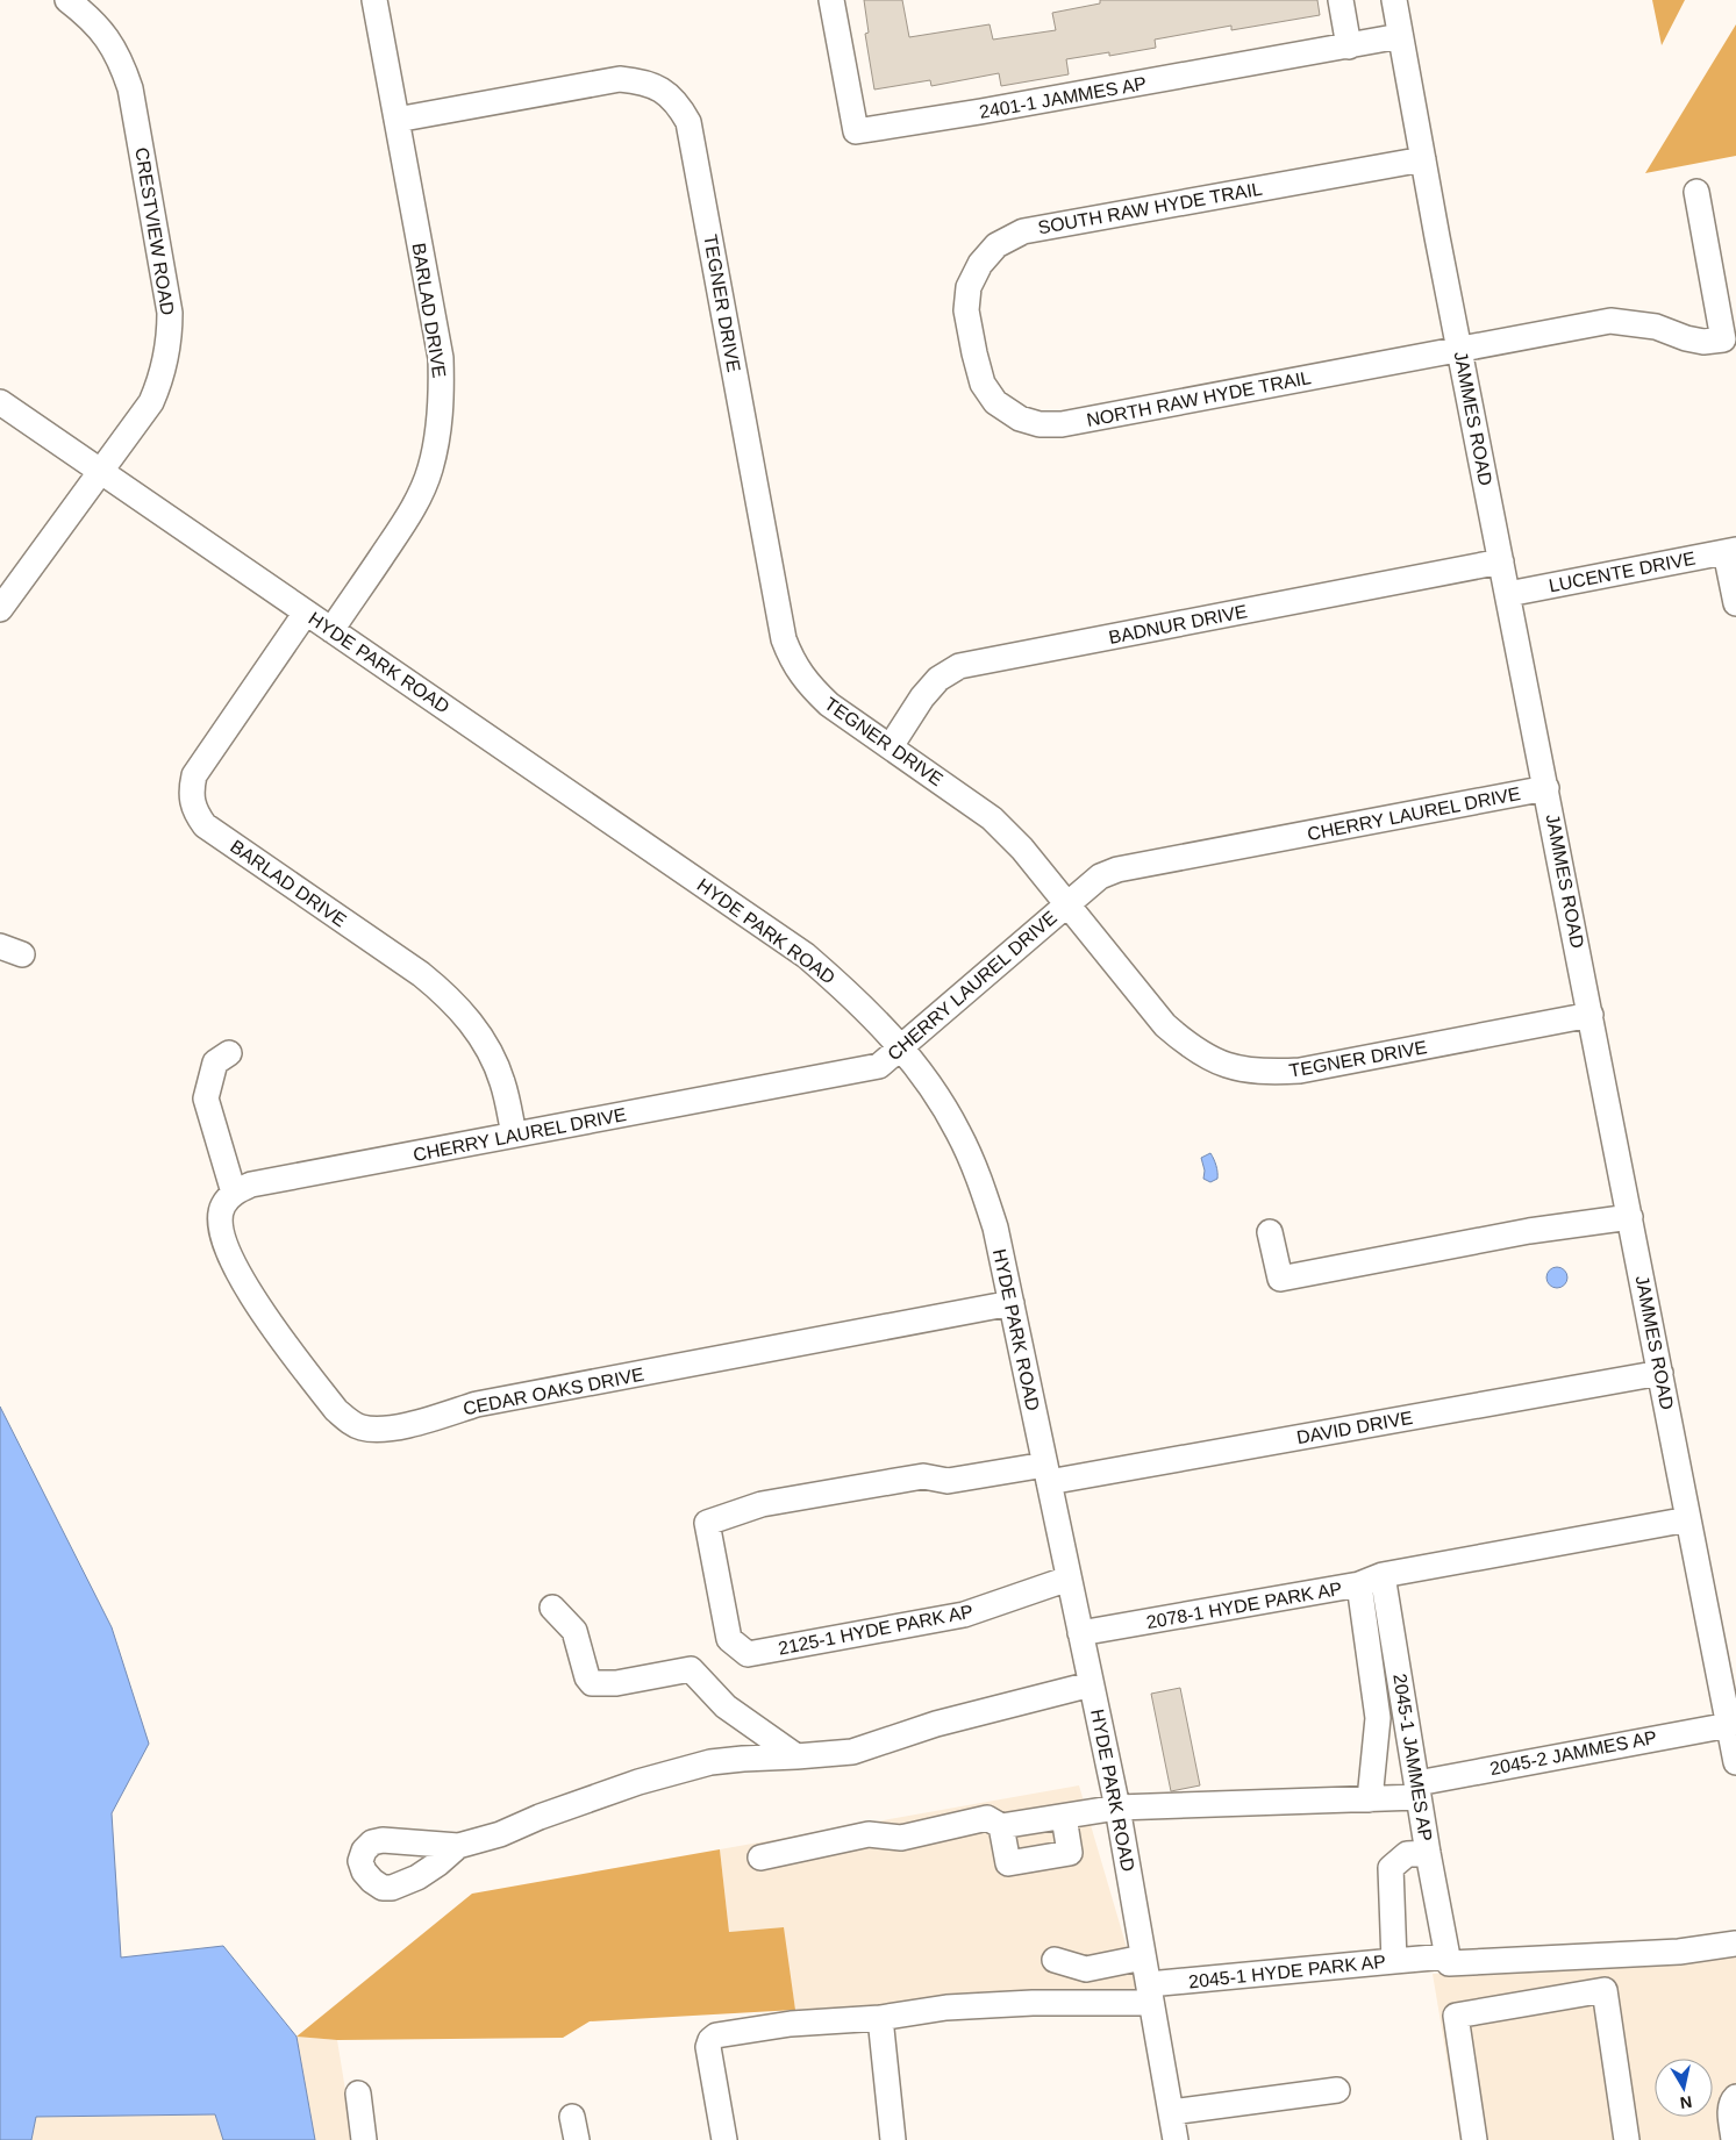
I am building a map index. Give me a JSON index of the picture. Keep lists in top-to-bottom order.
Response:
{
  "streets": {
    "street": [
      "2401-1 JAMMES AP",
      "SOUTH RAW HYDE TRAIL",
      "CRESTVIEW ROAD",
      "TEGNER DRIVE",
      "BARLAD DRIVE",
      "NORTH RAW HYDE TRAIL",
      "JAMMES ROAD",
      "LUCENTE DRIVE",
      "BADNUR DRIVE",
      "HYDE PARK ROAD",
      "CHERRY LAUREL DRIVE",
      "CEDAR OAKS DRIVE",
      "DAVID DRIVE",
      "2078-1 HYDE PARK AP",
      "2125-1 HYDE PARK AP",
      "2045-2 JAMMES AP",
      "2045-1 JAMMES AP",
      "2045-1 HYDE PARK AP"
    ]
  },
  "crossings": [
    ["2401-1 JAMMES AP", "JAMMES ROAD"],
    ["SOUTH RAW HYDE TRAIL", "NORTH RAW HYDE TRAIL"],
    ["SOUTH RAW HYDE TRAIL", "JAMMES ROAD"],
    ["CRESTVIEW ROAD", "HYDE PARK ROAD"],
    ["TEGNER DRIVE", "BARLAD DRIVE"],
    ["TEGNER DRIVE", "JAMMES ROAD"],
    ["TEGNER DRIVE", "BADNUR DRIVE"],
    ["TEGNER DRIVE", "CHERRY LAUREL DRIVE"],
    ["BARLAD DRIVE", "HYDE PARK ROAD"],
    ["BARLAD DRIVE", "CHERRY LAUREL DRIVE"],
    ["NORTH RAW HYDE TRAIL", "JAMMES ROAD"],
    ["JAMMES ROAD", "LUCENTE DRIVE"],
    ["JAMMES ROAD", "BADNUR DRIVE"],
    ["JAMMES ROAD", "CHERRY LAUREL DRIVE"],
    ["JAMMES ROAD", "DAVID DRIVE"],
    ["JAMMES ROAD", "2045-2 JAMMES AP"],
    ["HYDE PARK ROAD", "CHERRY LAUREL DRIVE"],
    ["HYDE PARK ROAD", "CEDAR OAKS DRIVE"],
    ["HYDE PARK ROAD", "DAVID DRIVE"],
    ["HYDE PARK ROAD", "2078-1 HYDE PARK AP"],
    ["HYDE PARK ROAD", "2125-1 HYDE PARK AP"],
    ["HYDE PARK ROAD", "2045-1 HYDE PARK AP"],
    ["CHERRY LAUREL DRIVE", "CEDAR OAKS DRIVE"],
    ["DAVID DRIVE", "2125-1 HYDE PARK AP"],
    ["2078-1 HYDE PARK AP", "2045-2 JAMMES AP"],
    ["2045-2 JAMMES AP", "2045-1 JAMMES AP"],
    ["2045-1 JAMMES AP", "2045-1 HYDE PARK AP"]
  ],
  "north": "bottom"
}
